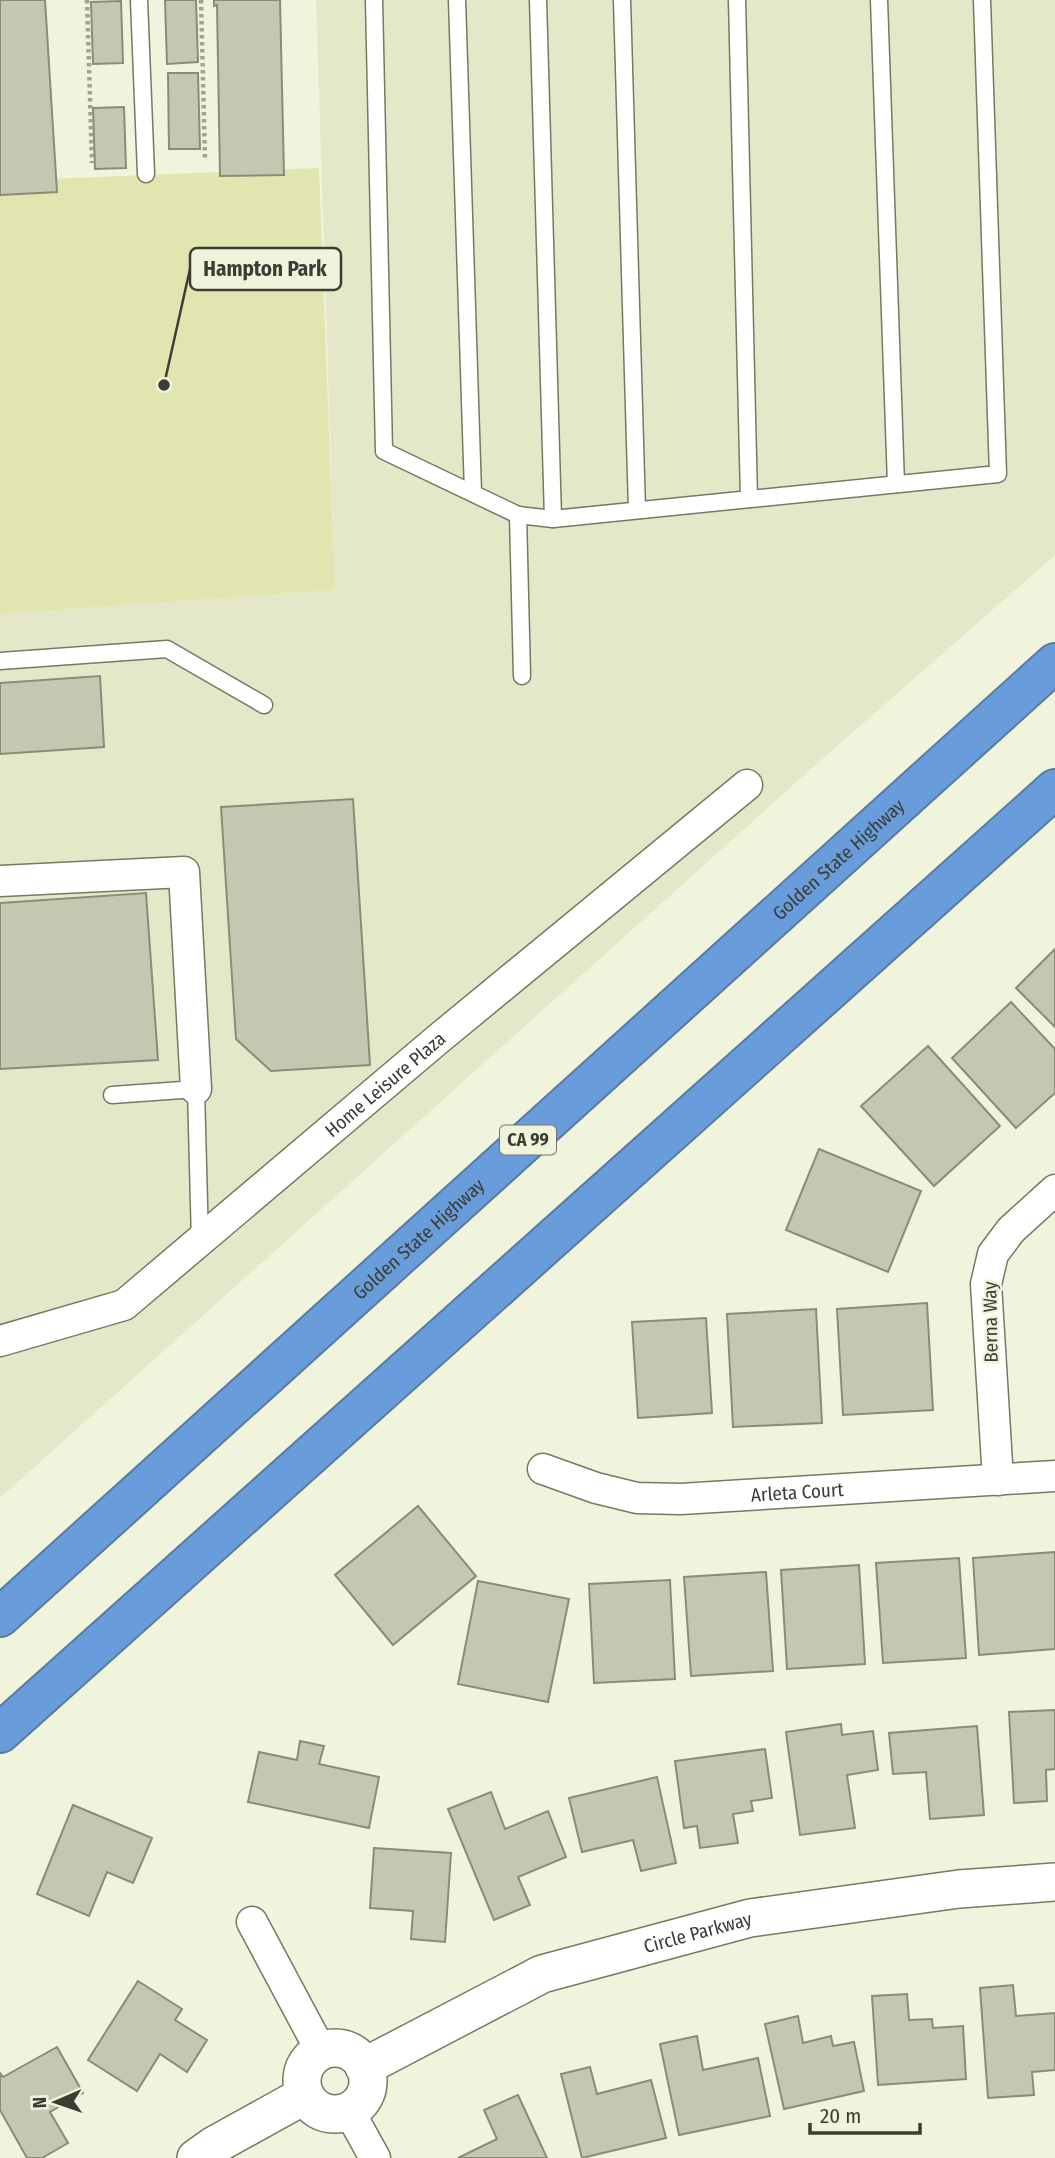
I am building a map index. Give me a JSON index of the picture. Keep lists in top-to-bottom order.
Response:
{
  "streets": {
    "highway": ["Golden State Highway", "CA 99"],
    "street": [
      "Home Leisure Plaza",
      "Berna Way",
      "Arleta Court",
      "Circle Parkway"
    ]
  },
  "crossings": [
    ["Berna Way", "Arleta Court"]
  ],
  "places": ["Hampton Park"],
  "scale_bar": "20 m",
  "north": "left"
}
